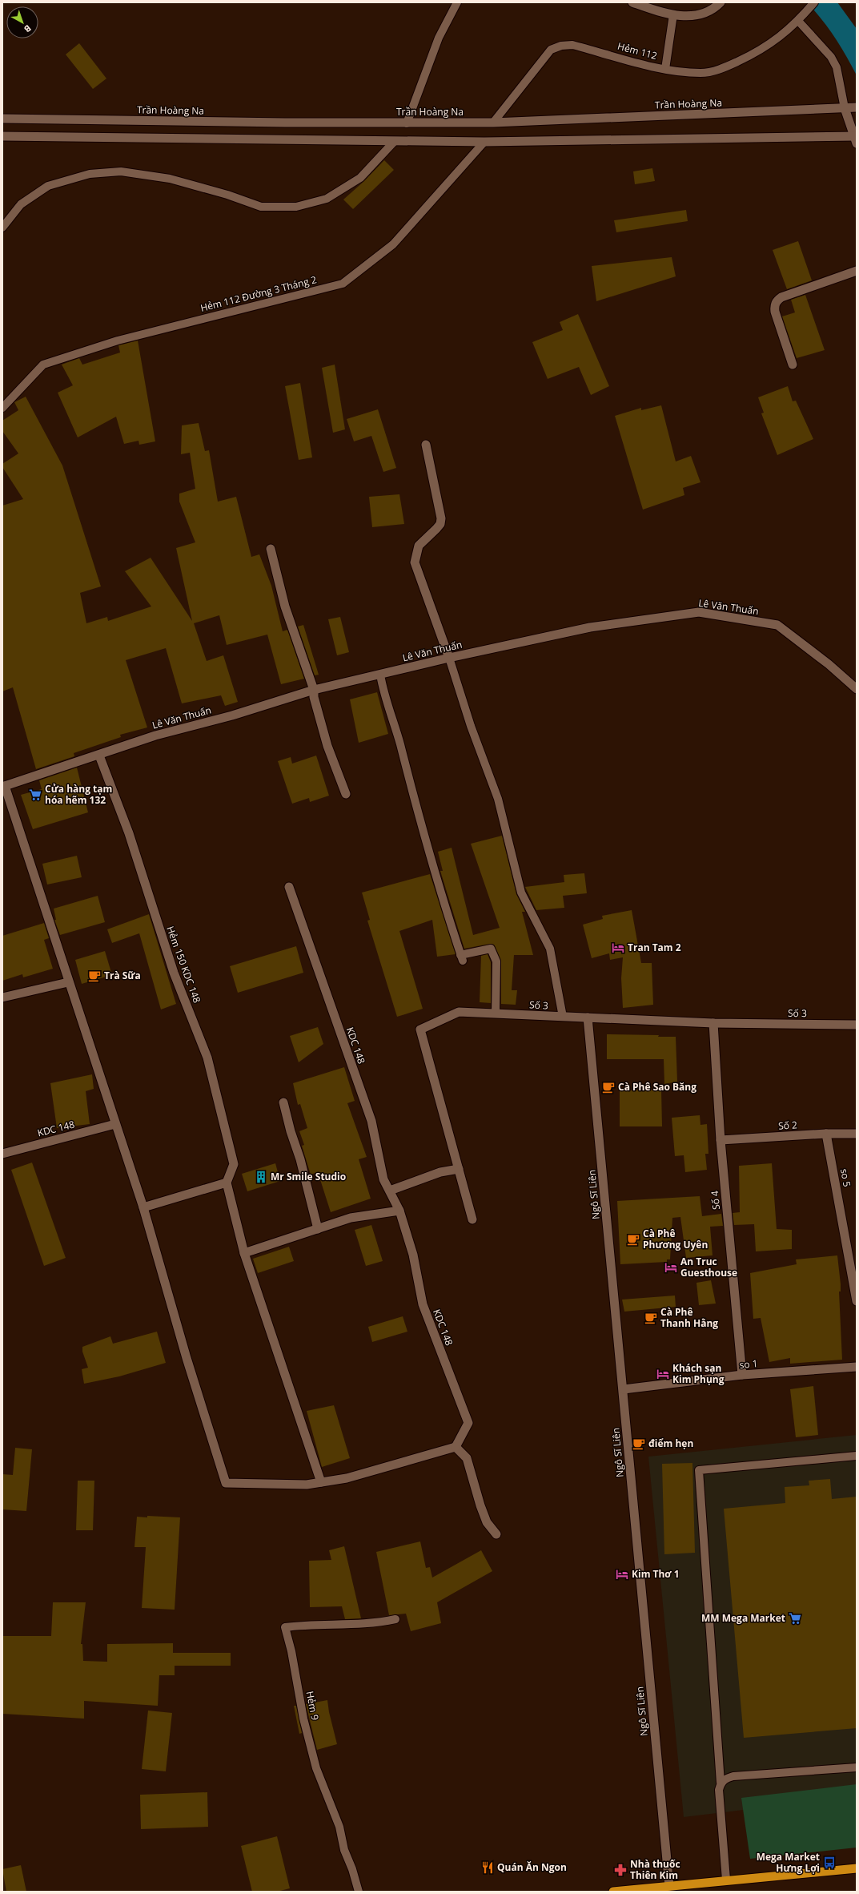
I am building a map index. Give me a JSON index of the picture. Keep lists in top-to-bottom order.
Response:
{
  "streets": {
    "street": [
      "Trần Hoàng Na",
      "Lê Văn Thuấn",
      "Hẻm 150 KDC 148",
      "Số 3",
      "KDC 148",
      "Số 2",
      "so 5",
      "Ngô Sĩ Liên",
      "Số 4",
      "so 1"
    ],
    "lane": ["Hẻm 112", "Hẻm 112 Đường 3 Tháng 2", "Hẻm 9"]
  },
  "crossings": [
    ["Hẻm 112", "Trần Hoàng Na"],
    ["Lê Văn Thuấn", "Hẻm 150 KDC 148"],
    ["Số 3", "Ngô Sĩ Liên"],
    ["Số 3", "Số 4"],
    ["Số 2", "so 5"],
    ["Số 2", "Số 4"],
    ["Ngô Sĩ Liên", "so 1"],
    ["Số 4", "so 1"]
  ],
  "places": {
    "supermarket": ["Cửa hàng tạm hóa hẽm 132", "MM Mega Market"],
    "hotel": [
      "Tran Tam 2",
      "An Truc Guesthouse",
      "Khách sạn Kim Phụng",
      "Kim Thơ 1"
    ],
    "cafe": [
      "Trà Sữa",
      "Cà Phê Sao Băng",
      "Cà Phê Phương Uyên",
      "Cà Phê Thanh Hằng",
      "điểm hẹn"
    ],
    "building": ["Mr Smile Studio"],
    "bus stop": ["Mega Market Hưng Lợi"],
    "restaurant": ["Quán Ăn Ngon"],
    "pharmacy": ["Nhà thuốc Thiên Kim"]
  },
  "north": "bottom right"
}
